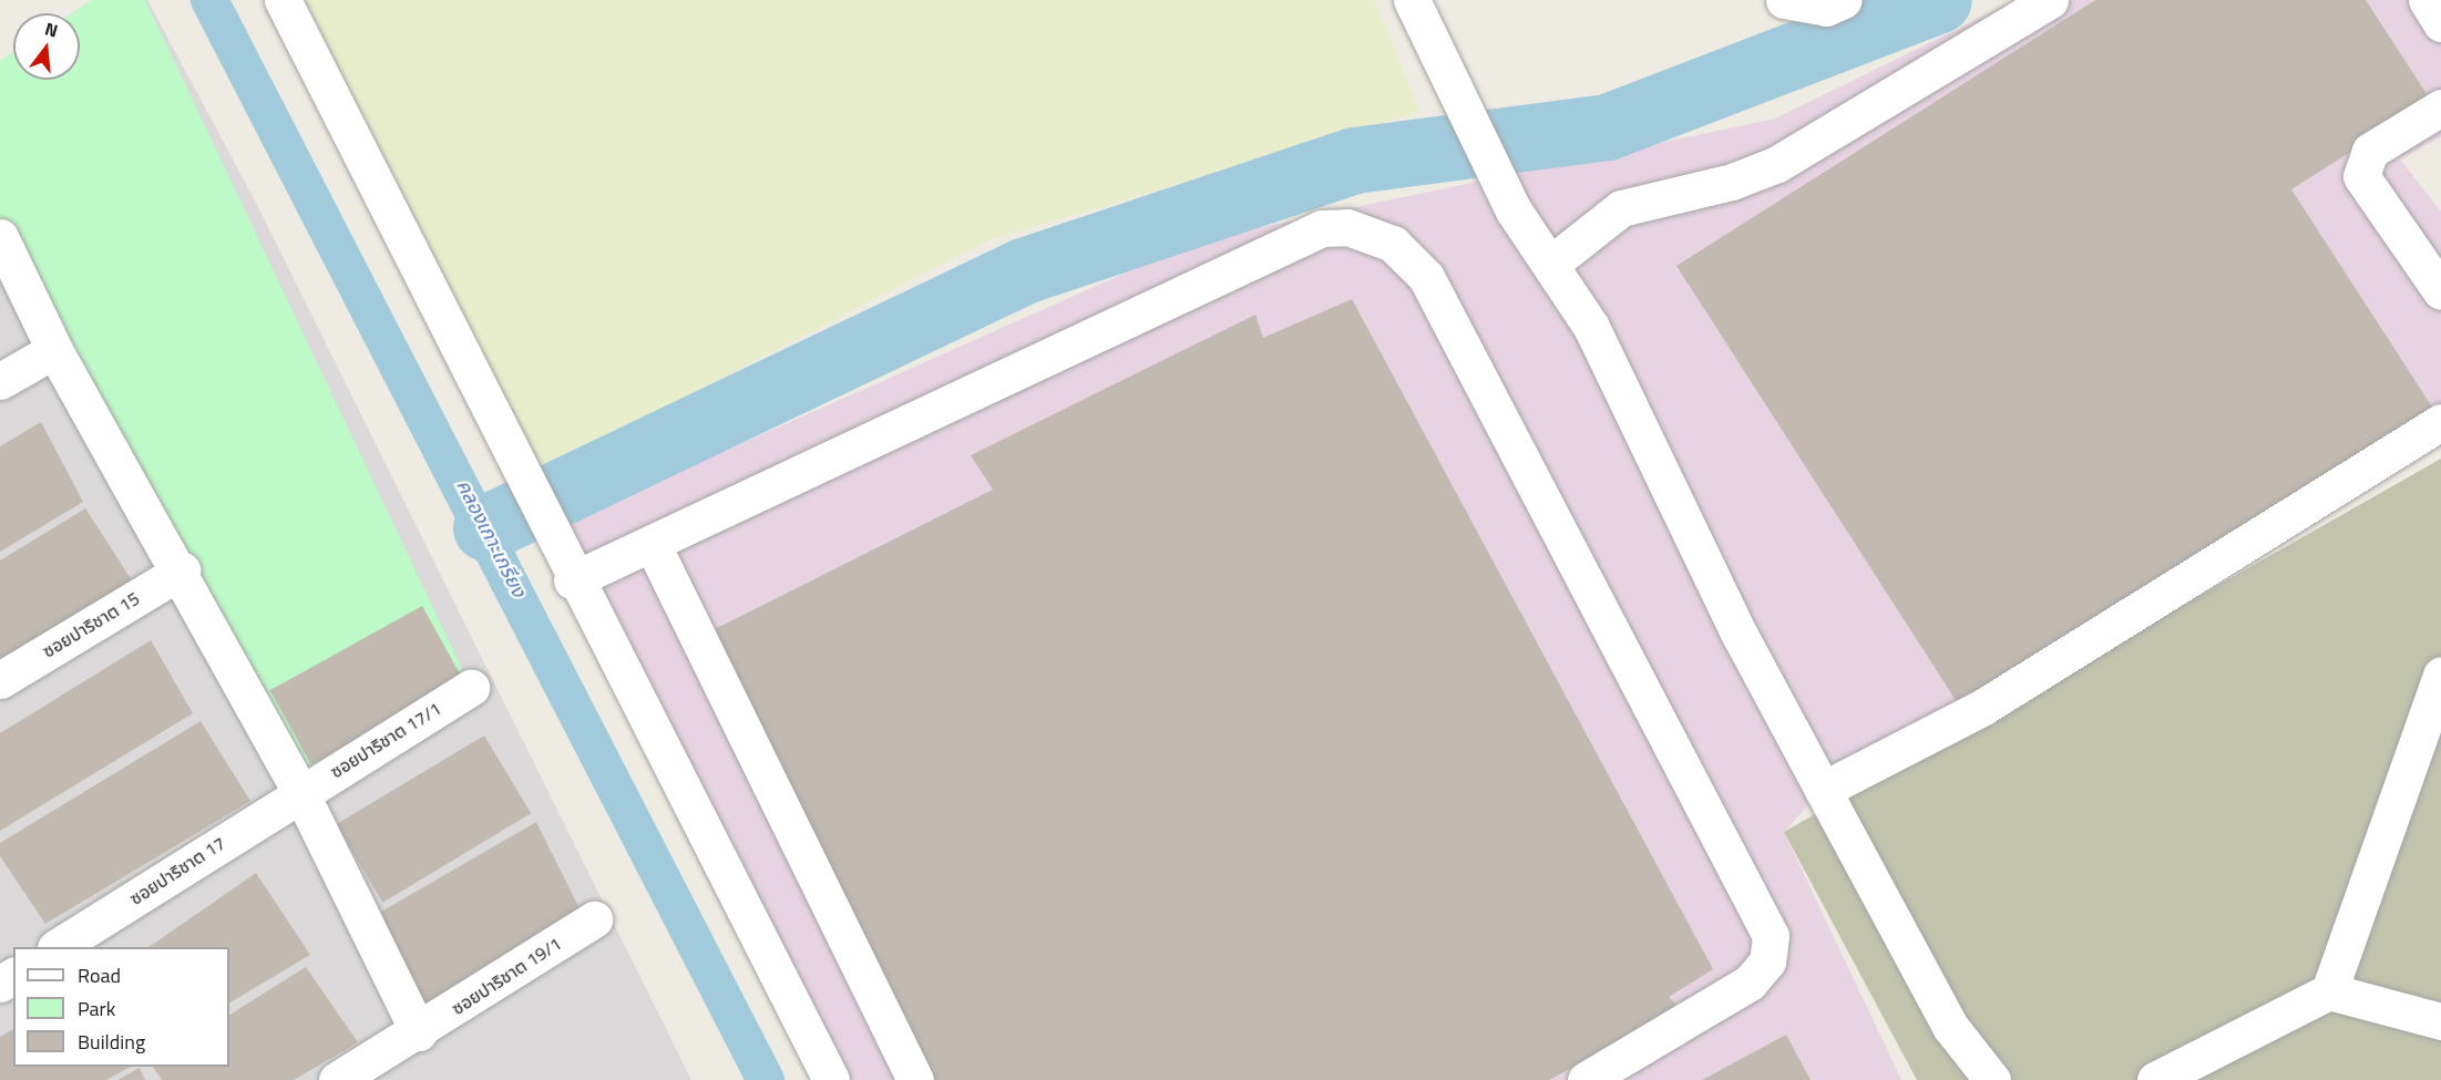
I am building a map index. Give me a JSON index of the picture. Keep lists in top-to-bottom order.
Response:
{
  "streets": {
    "street": [
      "ซอยปาริชาต 15",
      "ซอยปาริชาต 17/1",
      "ซอยปาริชาต 17",
      "ซอยปาริชาต 19/1"
    ]
  },
  "crossings": [
    ["ซอยปาริชาต 17/1", "ซอยปาริชาต 17"]
  ],
  "water": ["คลองเกาะเกรียง"],
  "legend": ["Road", "Park", "Building"],
  "north": "top"
}
